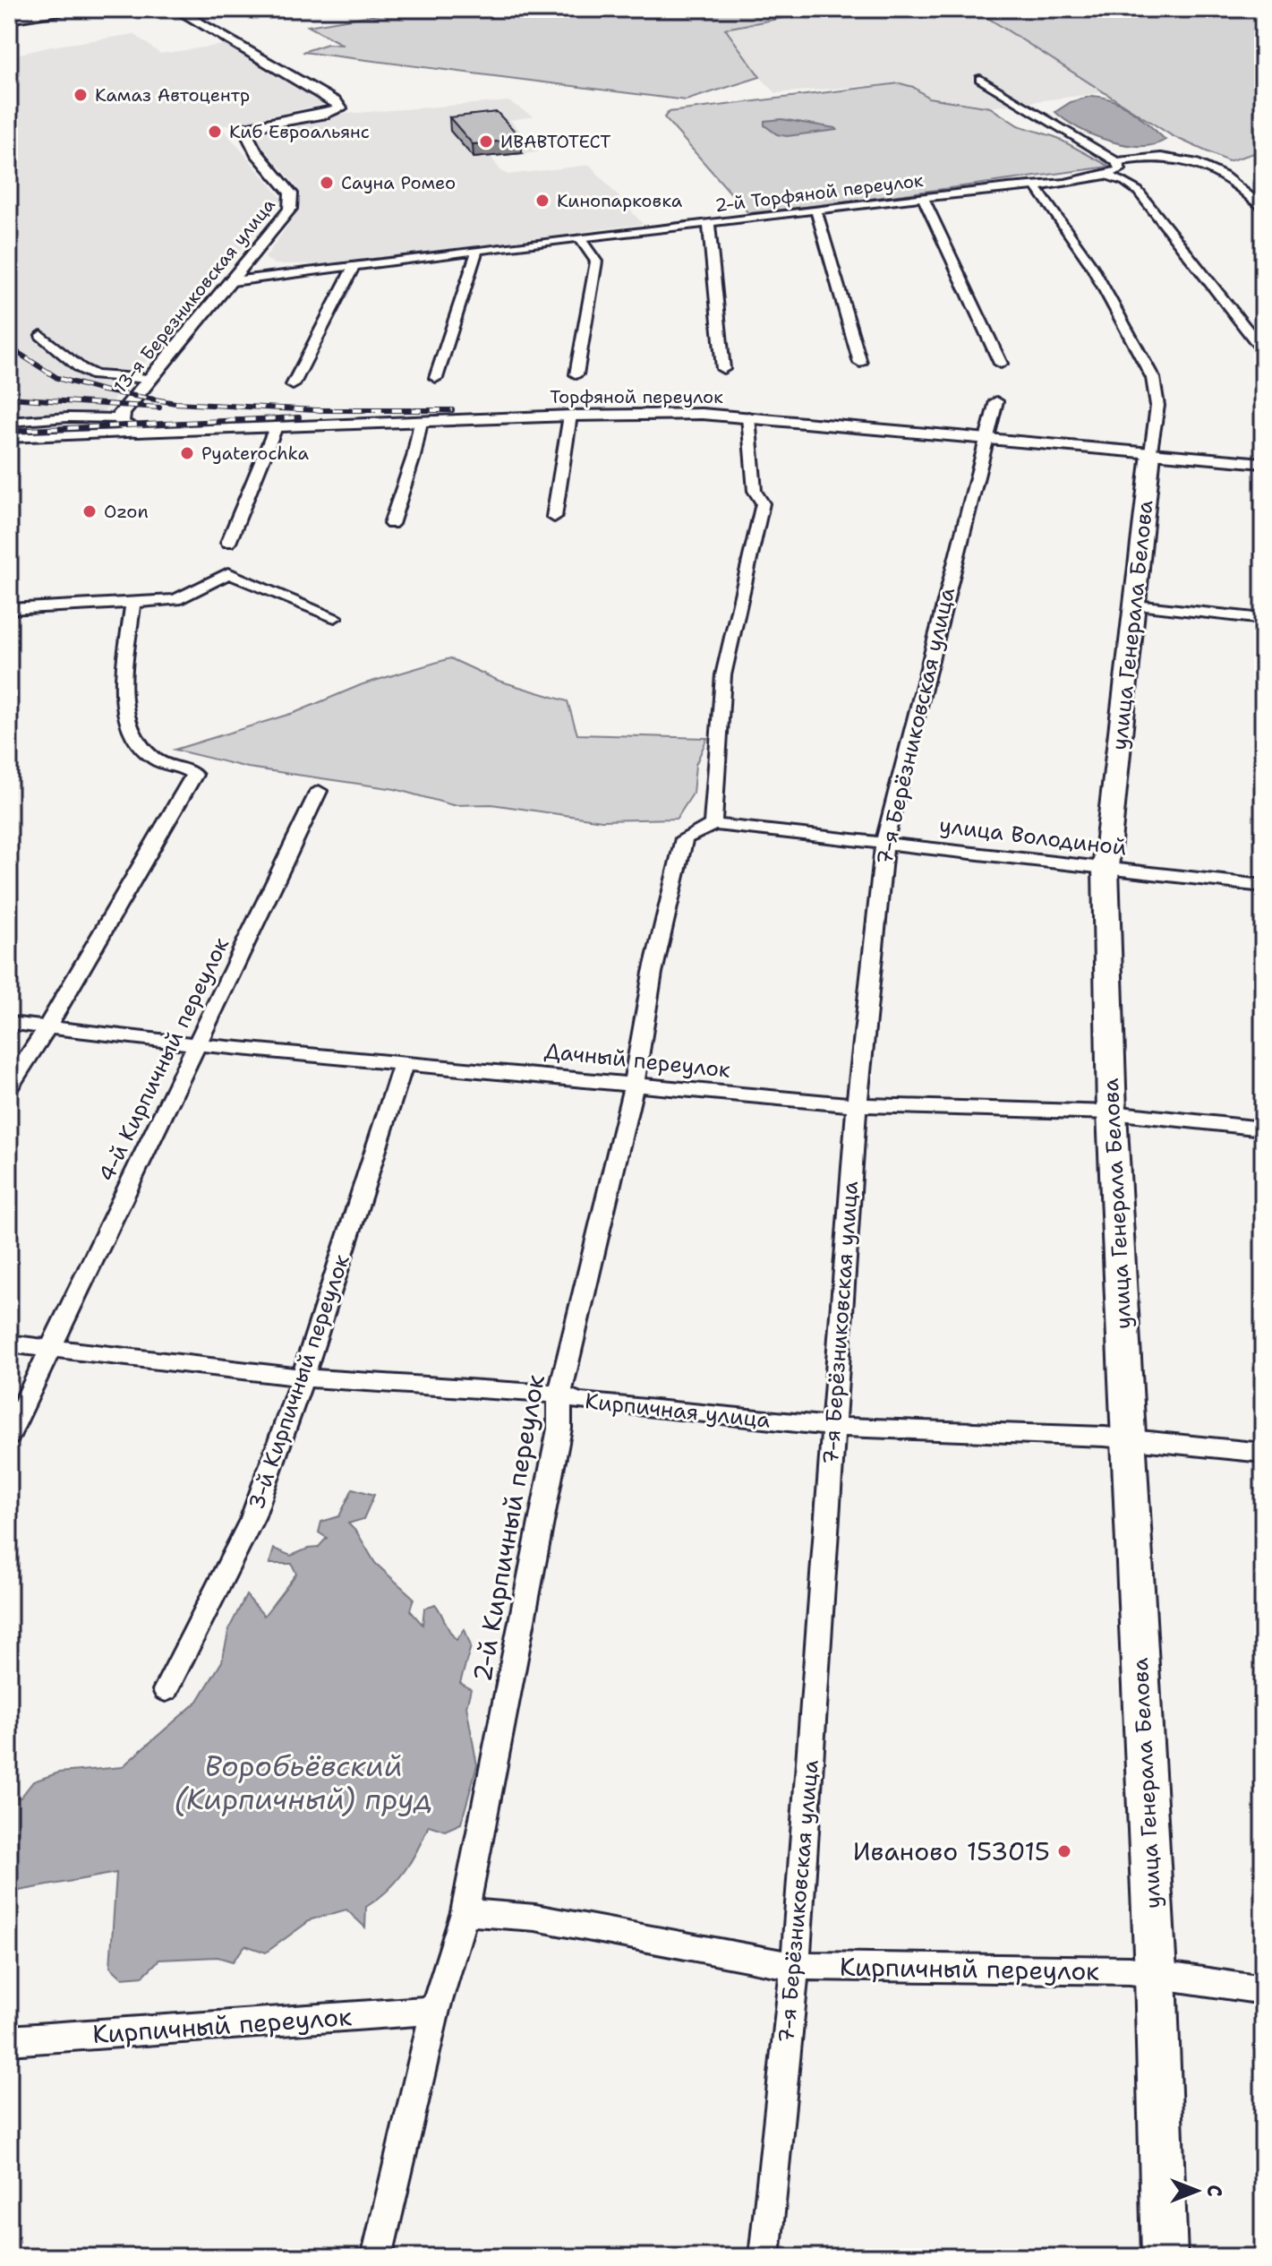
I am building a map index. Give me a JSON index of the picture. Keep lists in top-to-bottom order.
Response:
{
  "streets": {
    "main road": ["улица Генерала Белова"],
    "street": [
      "2-й Торфяной переулок",
      "13-я Березниковская улица",
      "Торфяной переулок",
      "7-я Берёзниковская улица",
      "улица Володиной",
      "4-й Кирпичный переулок",
      "Дачный переулок",
      "3-й Кирпичный переулок",
      "Кирпичная улица",
      "2-й Кирпичный переулок",
      "Кирпичный переулок"
    ]
  },
  "crossings": [
    ["2-й Торфяной переулок", "13-я Березниковская улица"],
    ["2-й Торфяной переулок", "улица Генерала Белова"],
    ["13-я Березниковская улица", "Торфяной переулок"],
    ["Торфяной переулок", "улица Генерала Белова"],
    ["Торфяной переулок", "7-я Берёзниковская улица"],
    ["улица Генерала Белова", "улица Володиной"],
    ["улица Генерала Белова", "Дачный переулок"],
    ["улица Генерала Белова", "Кирпичная улица"],
    ["улица Генерала Белова", "Кирпичный переулок"],
    ["7-я Берёзниковская улица", "улица Володиной"],
    ["7-я Берёзниковская улица", "Дачный переулок"],
    ["7-я Берёзниковская улица", "Кирпичная улица"],
    ["7-я Берёзниковская улица", "Кирпичный переулок"],
    ["улица Володиной", "2-й Кирпичный переулок"],
    ["4-й Кирпичный переулок", "Дачный переулок"],
    ["4-й Кирпичный переулок", "Кирпичная улица"],
    ["Дачный переулок", "3-й Кирпичный переулок"],
    ["Дачный переулок", "2-й Кирпичный переулок"],
    ["3-й Кирпичный переулок", "Кирпичная улица"],
    ["Кирпичная улица", "2-й Кирпичный переулок"],
    ["2-й Кирпичный переулок", "Кирпичный переулок"]
  ],
  "water": ["Воробьёвский (Кирпичный) пруд"],
  "places": [
    "Камаз Автоцентр",
    "Киб Евроальянс",
    "ИВАВТОТЕСТ",
    "Сауна Ромео",
    "Кинопарковка",
    "Pyaterochka",
    "Ozon",
    "Иваново 153015"
  ],
  "north": "right"
}
